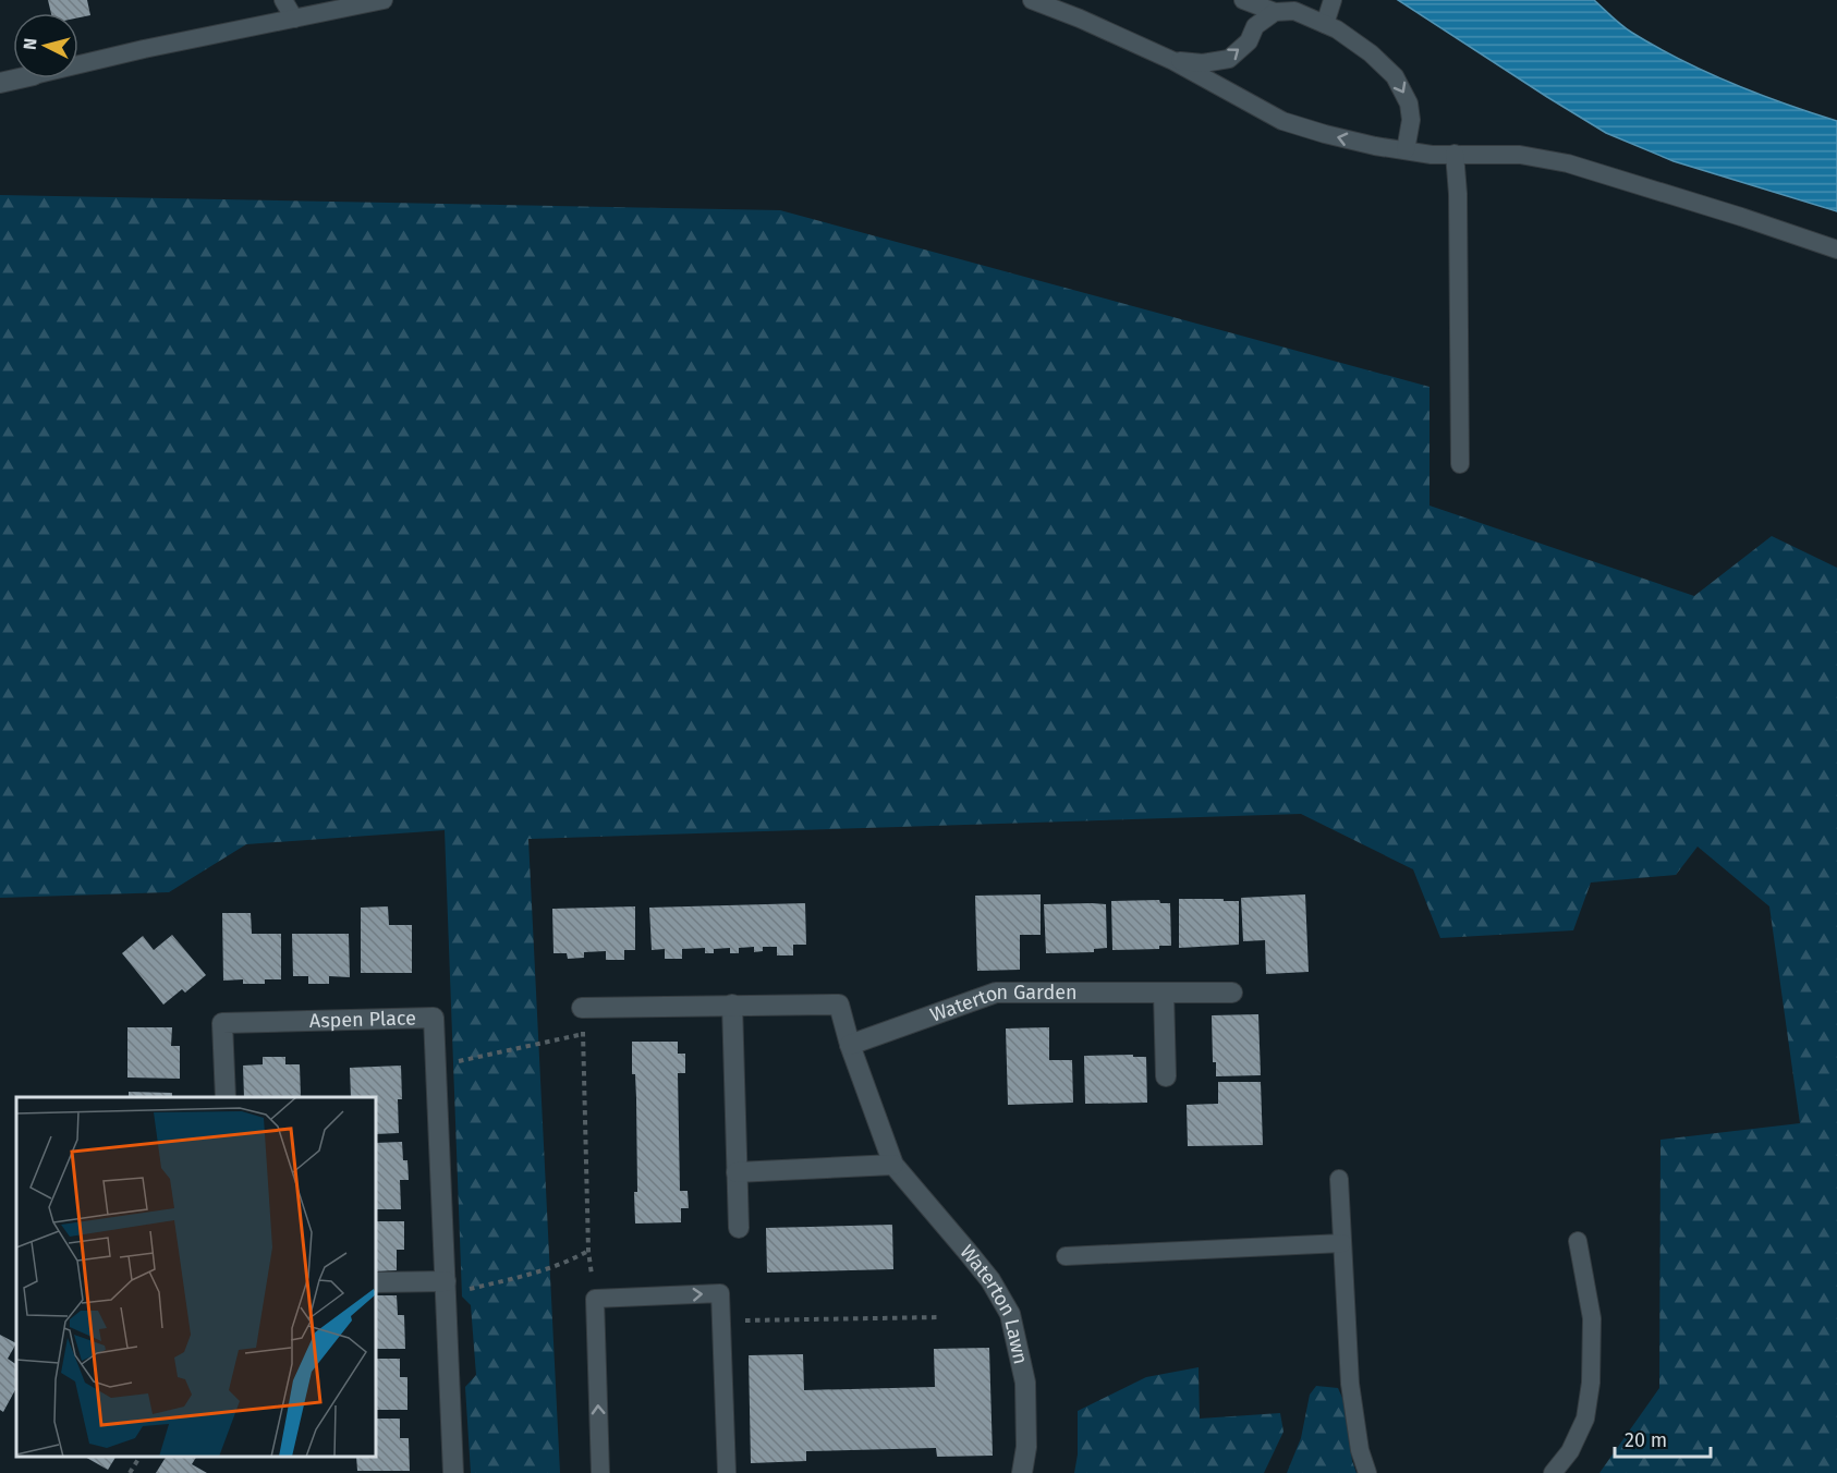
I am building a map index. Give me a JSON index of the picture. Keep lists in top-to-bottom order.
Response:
{
  "streets": {
    "street": ["Waterton Garden", "Aspen Place", "Waterton Lawn"]
  },
  "crossings": [
    ["Waterton Garden", "Waterton Lawn"]
  ],
  "scale_bar": "20 m",
  "north": "left"
}
